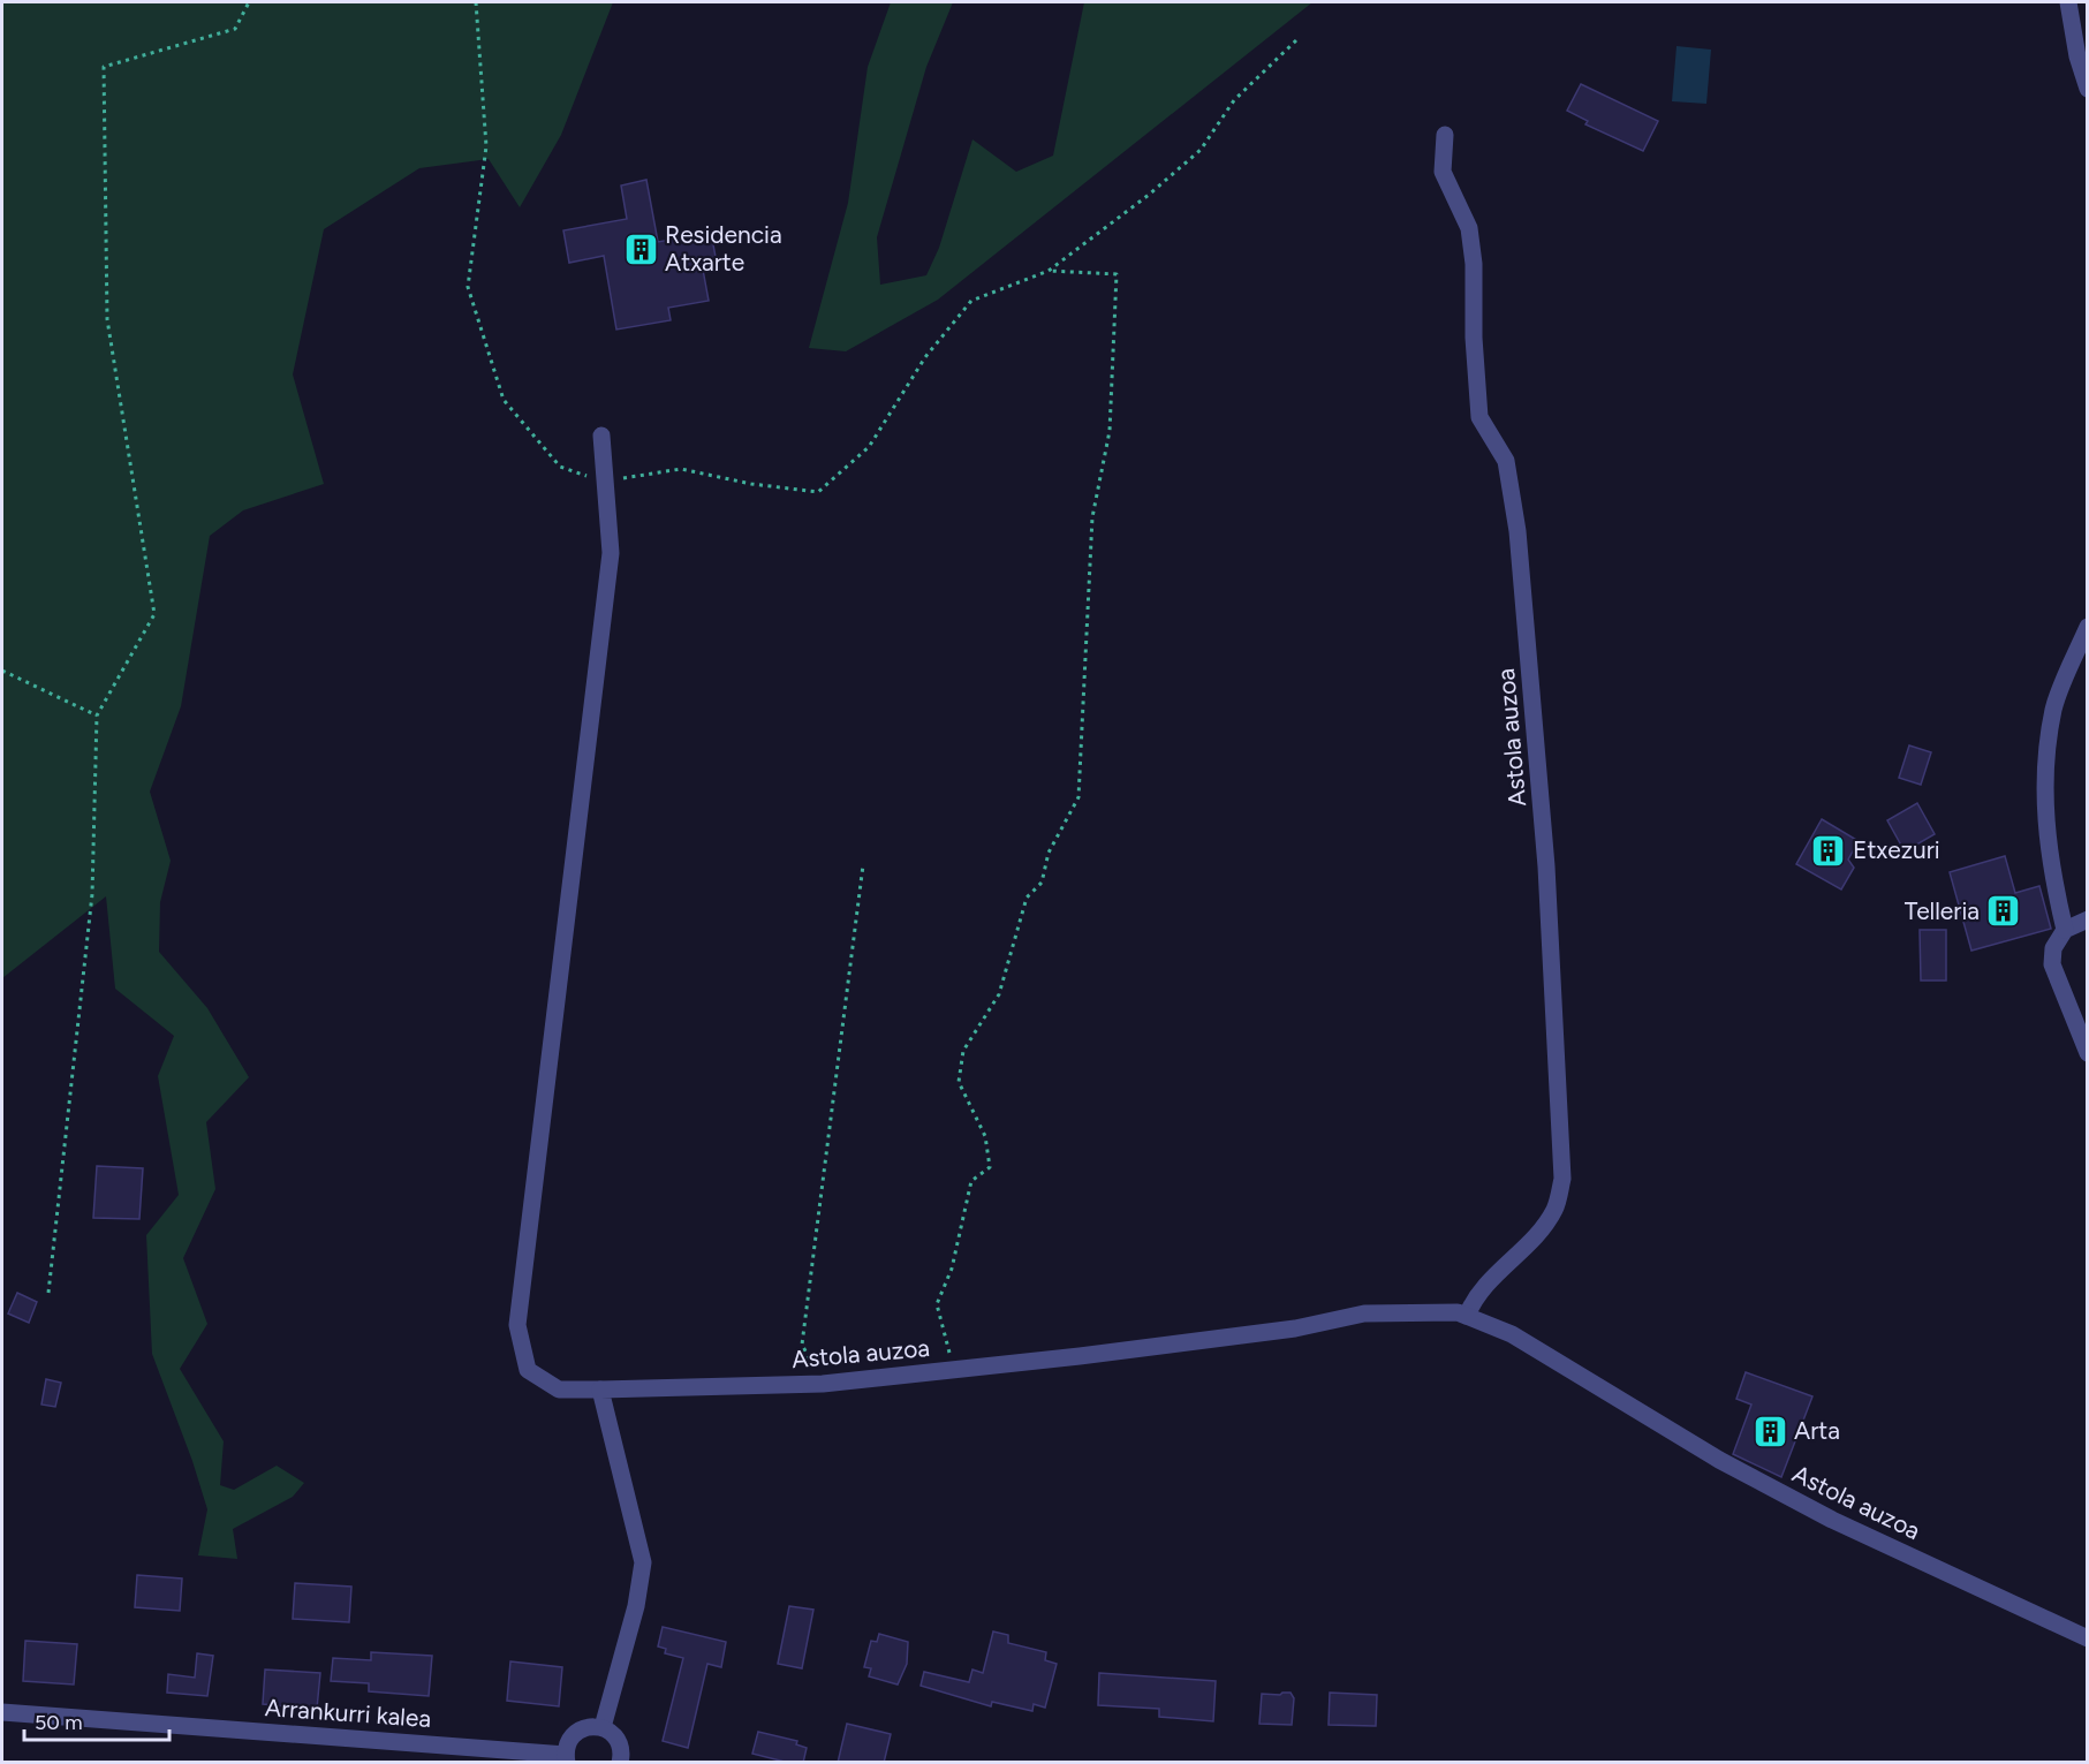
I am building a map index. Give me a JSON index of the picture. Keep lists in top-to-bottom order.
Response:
{
  "streets": {
    "street": ["Astola auzoa", "Arrankurri kalea"]
  },
  "places": {
    "building": [
      "Residencia Atxarte",
      "Etxezuri",
      "Telleria",
      "Arta"
    ]
  },
  "scale_bar": "50 m"
}
